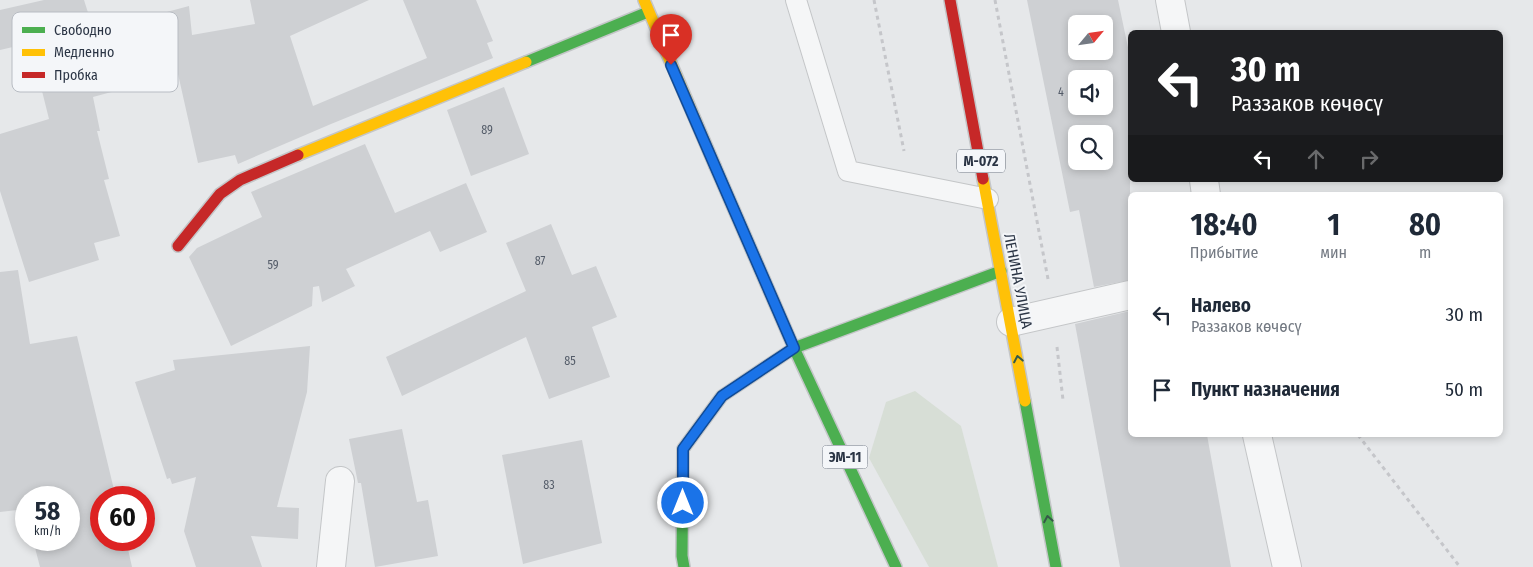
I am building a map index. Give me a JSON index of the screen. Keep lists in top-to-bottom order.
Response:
{
  "streets": {
    "main road": ["М-072", "ЛЕНИНА УЛИЦА", "ЭМ-11"]
  },
  "one_way": ["ЛЕНИНА УЛИЦА"],
  "house_numbers": [
    "4",
    "89",
    "87",
    "59",
    "85",
    "83"
  ],
  "legend": ["Свободно", "Медленно", "Пробка"],
  "north": "top right",
  "page": {
    "turn": ["30 m", "Раззаков көчөсү"],
    "eta": [
      "18:40",
      "Прибытие",
      "1",
      "мин",
      "80",
      "m"
    ],
    "list": [
      {
        "name": "Налево",
        "note": "Раззаков көчөсү",
        "value": "30 m"
      },
      {
        "name": "Пункт назначения",
        "value": "50 m"
      }
    ],
    "speed": "58 km/h",
    "limit": "60"
  }
}
